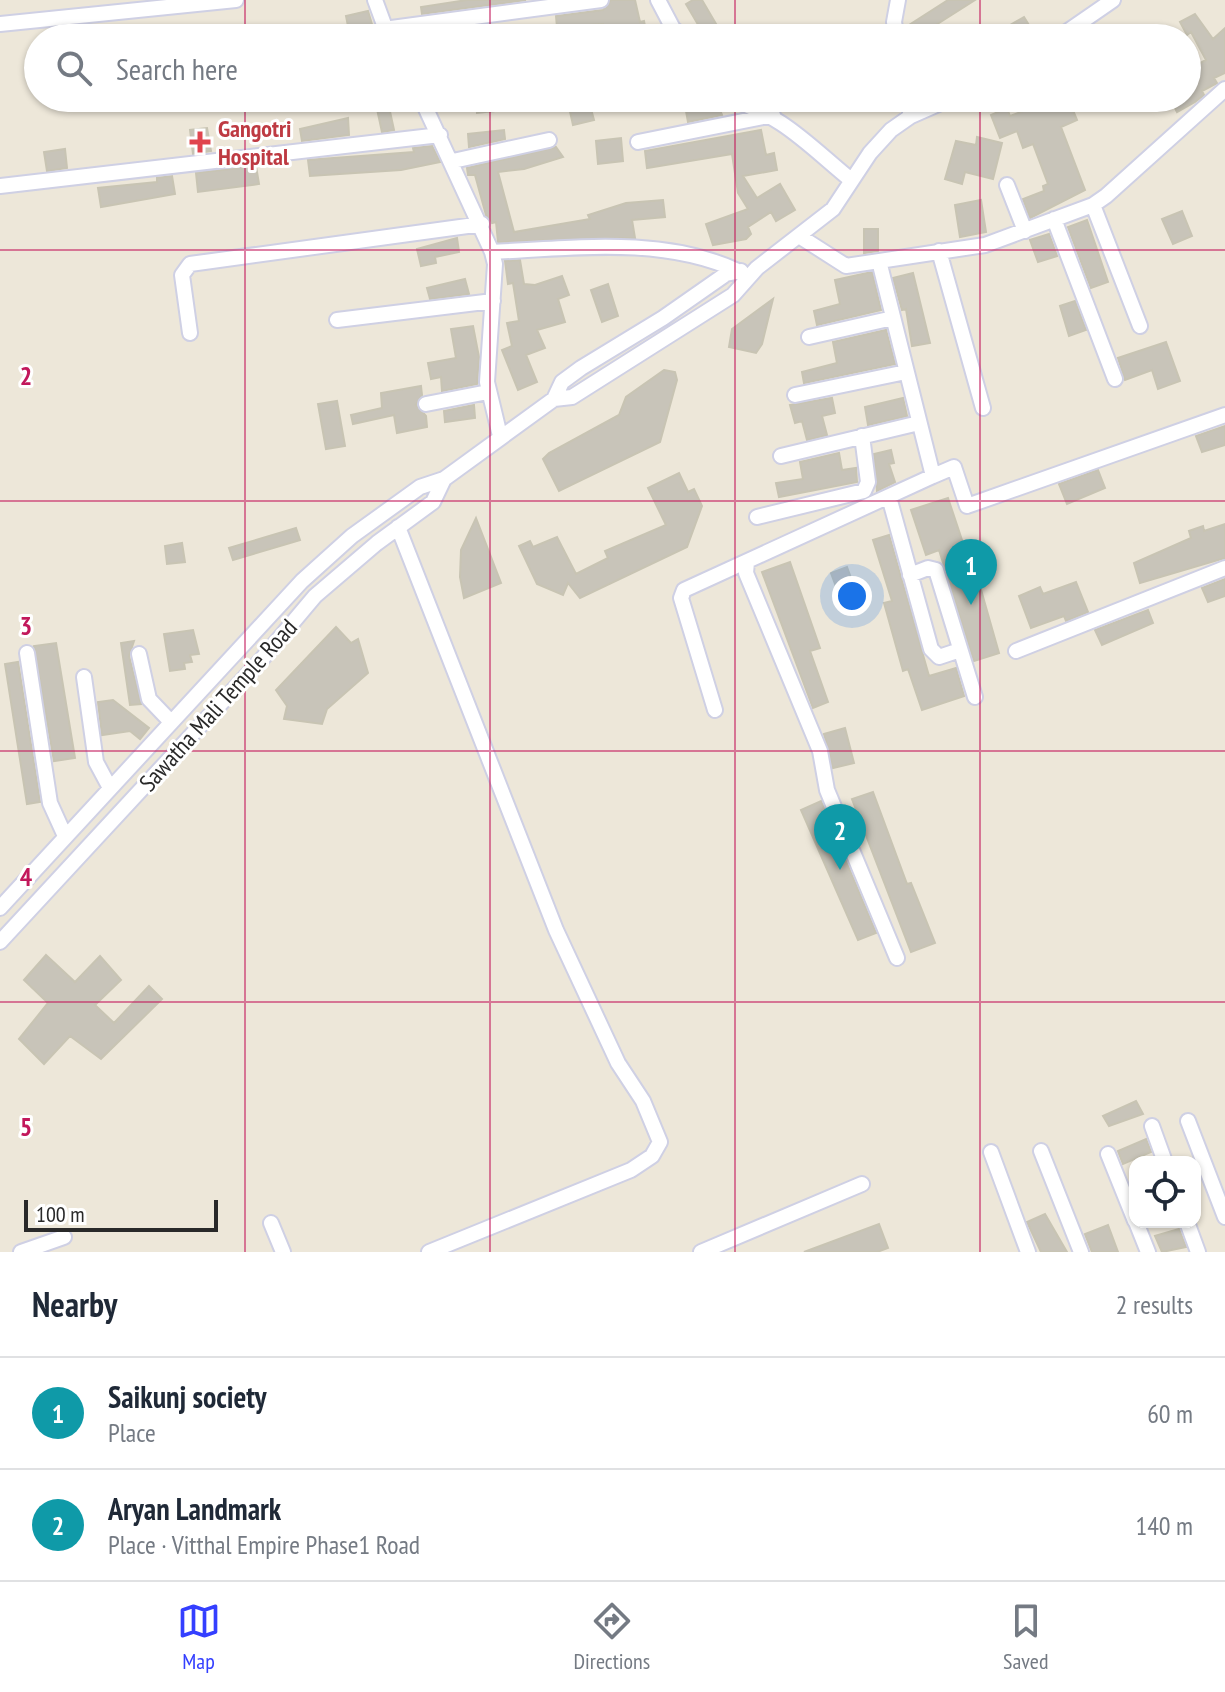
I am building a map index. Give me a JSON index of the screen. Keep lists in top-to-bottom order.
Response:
{
  "streets": {
    "street": ["Sawatha Mali Temple Road"]
  },
  "places": {
    "health": ["Gangotri Hospital"]
  },
  "scale_bar": "100 m",
  "page": {
    "search": "Search here",
    "pins": ["1", "2"],
    "scale": "100 m",
    "heading": ["Nearby", "2 results"],
    "list": [
      {
        "mark": "1",
        "name": "Saikunj society",
        "note": "Place",
        "value": "60 m"
      },
      {
        "mark": "2",
        "name": "Aryan Landmark",
        "note": "Place · Vitthal Empire Phase1 Road",
        "value": "140 m"
      }
    ],
    "nav": ["Map", "Directions", "Saved"]
  },
  "grid": {
    "rows": [
      "2",
      "3",
      "4",
      "5"
    ]
  }
}
